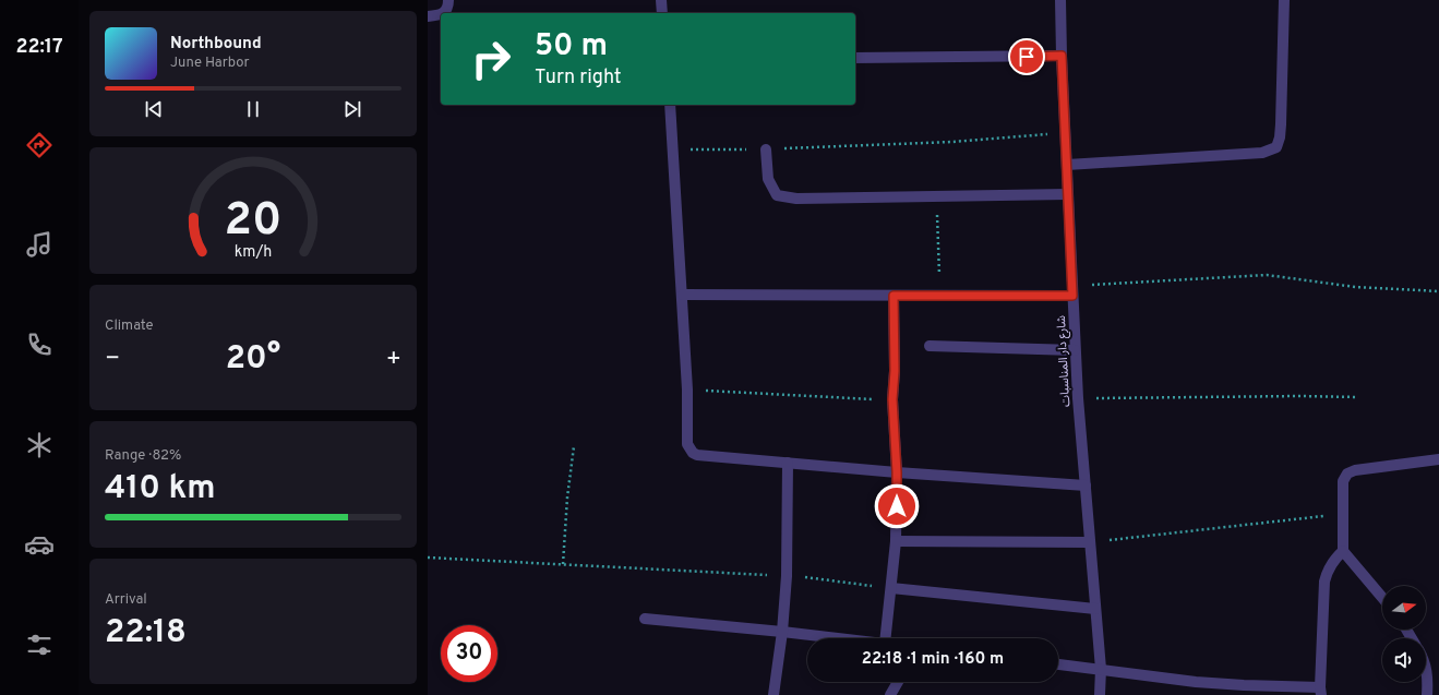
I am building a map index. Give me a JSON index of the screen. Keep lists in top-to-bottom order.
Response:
{
  "streets": {
    "street": ["شارع دار المناسبات"]
  },
  "north": "right",
  "page": {
    "tabs": "22:17",
    "turn": ["50 m", "Turn right"],
    "song": ["Northbound", "June Harbor"],
    "tile": [
      "Climate",
      ["Range · 82%", "410 km"],
      ["Arrival", "22:18"]
    ],
    "heat": ["−", "20°", "+"],
    "limit": "30",
    "trip": "22:18 · 1 min · 160 m",
    "gauge": ["20", "km/h"]
  }
}
